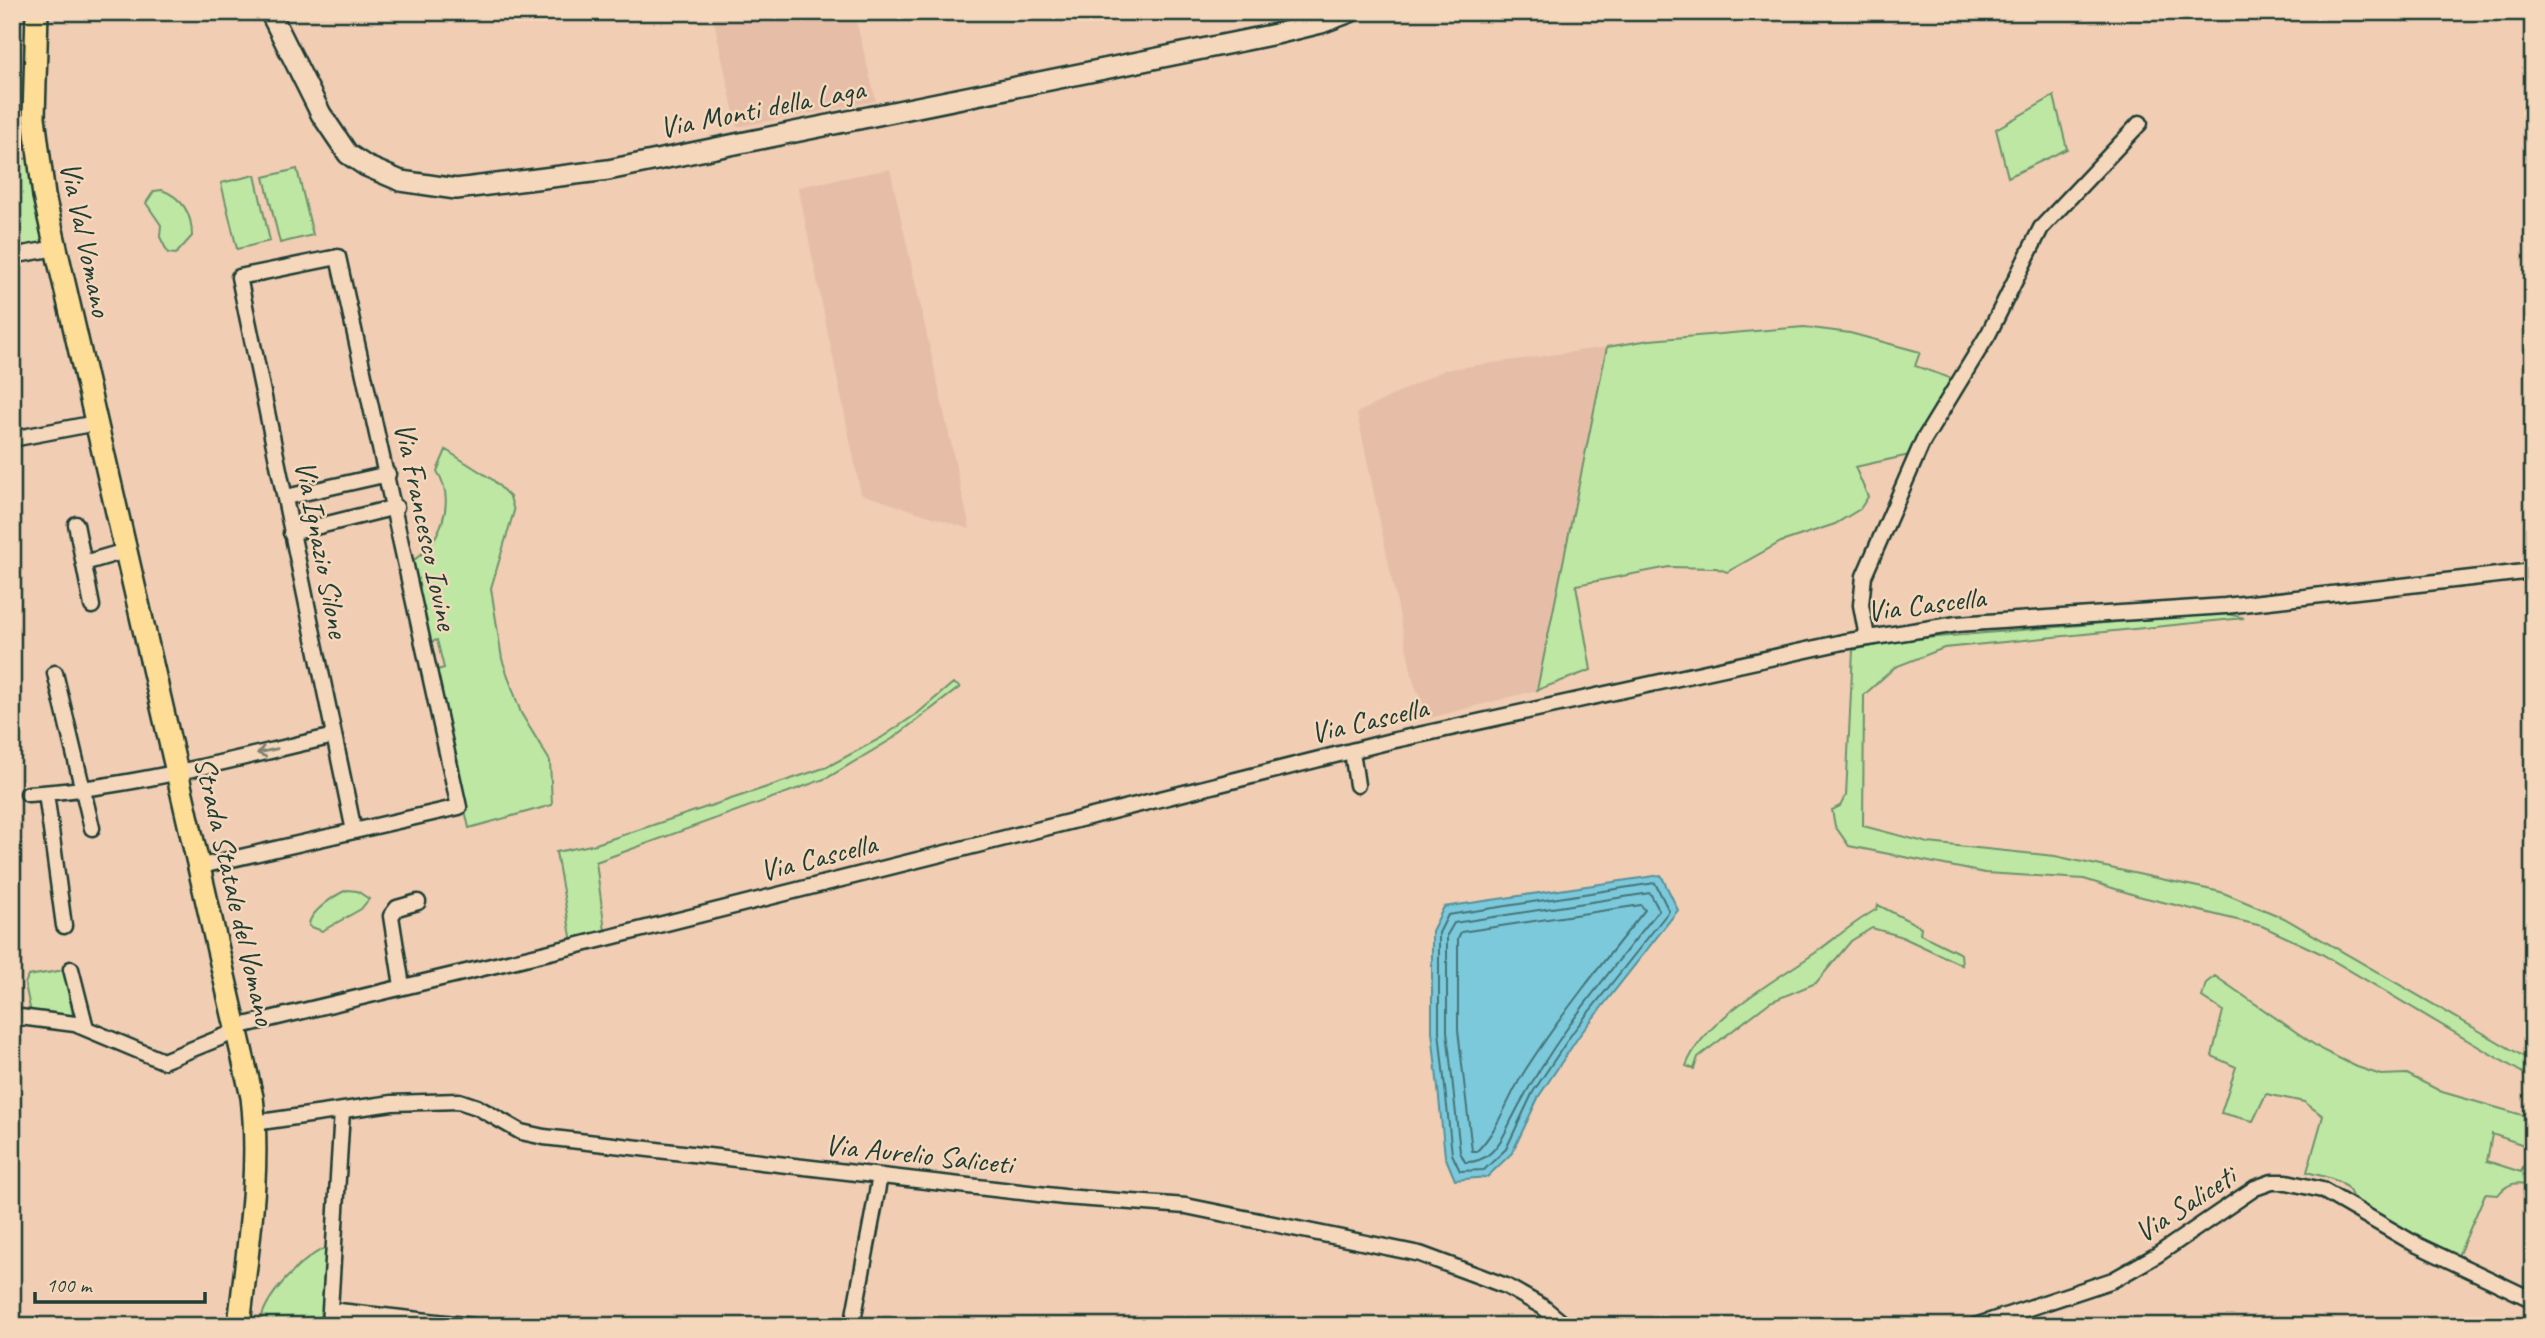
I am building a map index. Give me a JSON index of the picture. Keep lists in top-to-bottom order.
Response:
{
  "streets": {
    "main road": ["Via Val Vomano", "Strada Statale del Vomano"],
    "street": [
      "Via Monti della Laga",
      "Via Francesco Iovine",
      "Via Ignazio Silone",
      "Via Cascella",
      "Via Aurelio Saliceti",
      "Via Saliceti"
    ]
  },
  "crossings": [
    ["Via Val Vomano", "Strada Statale del Vomano"],
    ["Via Francesco Iovine", "Via Ignazio Silone"],
    ["Via Cascella", "Strada Statale del Vomano"],
    ["Strada Statale del Vomano", "Via Aurelio Saliceti"]
  ],
  "scale_bar": "100 m"
}
